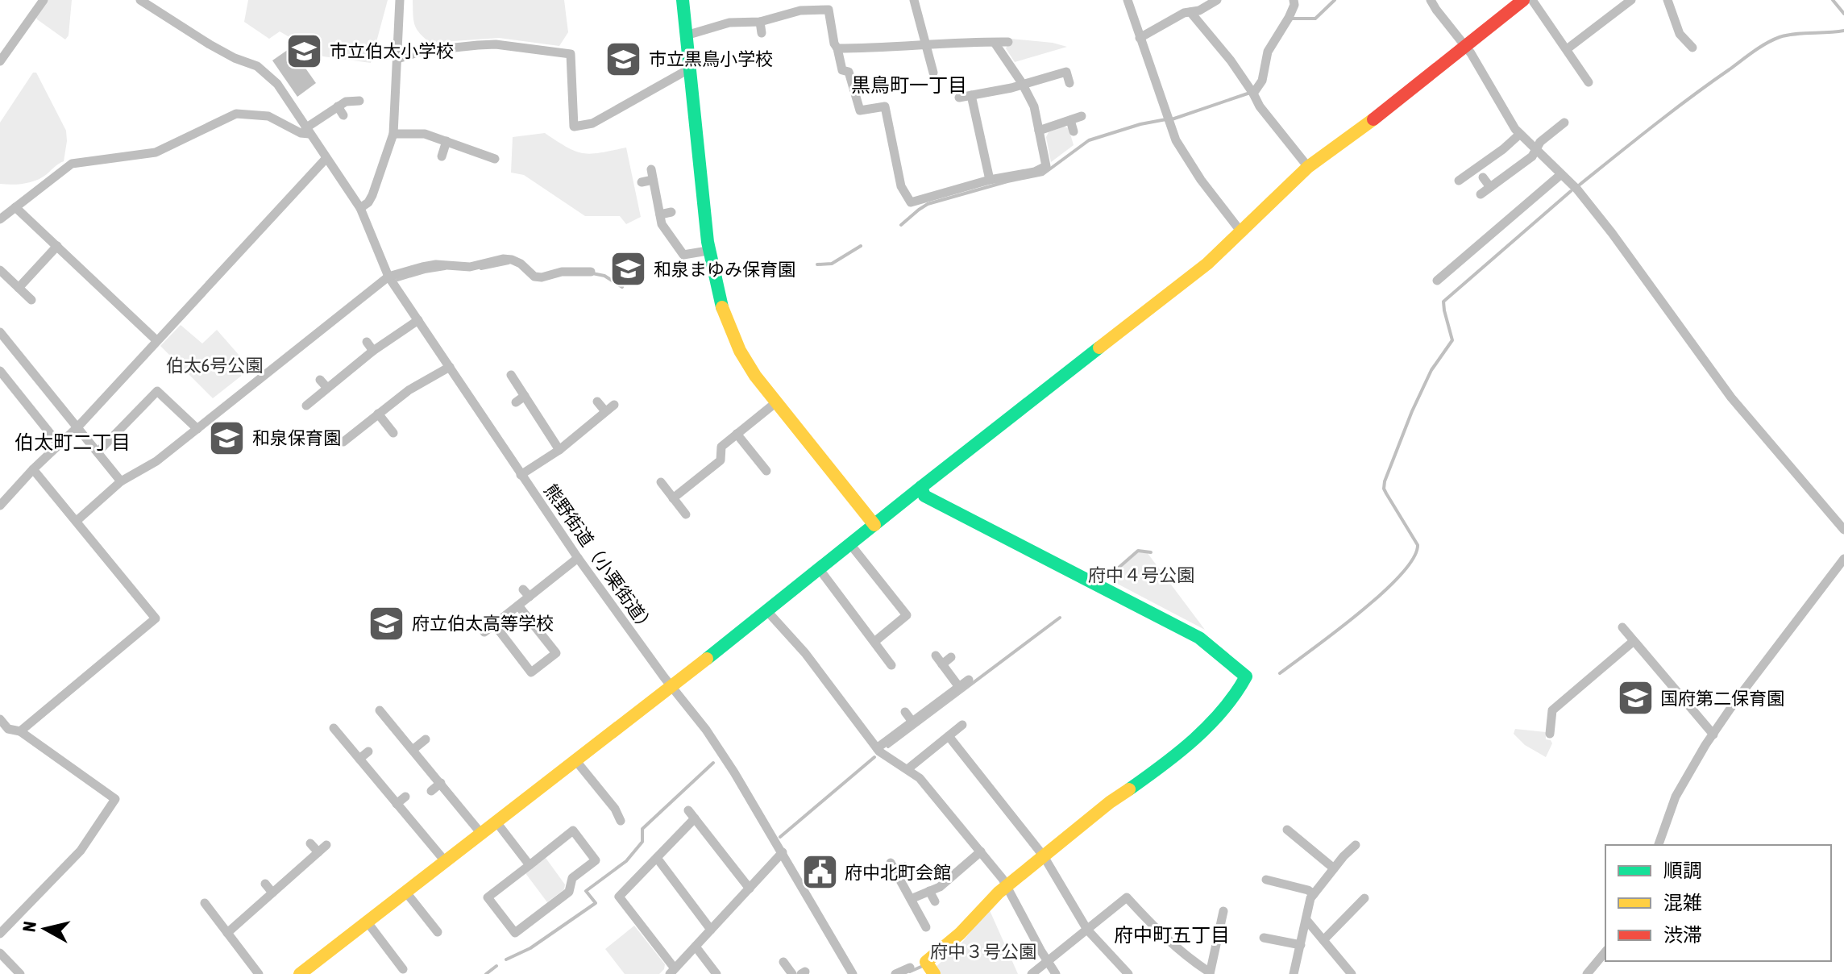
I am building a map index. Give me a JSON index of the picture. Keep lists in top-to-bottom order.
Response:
{
  "streets": {
    "street": ["熊野街道（小栗街道）"]
  },
  "districts": ["黒鳥町一丁目", "伯太町二丁目", "府中町五丁目"],
  "parks": ["伯太6号公園", "府中４号公園", "府中３号公園"],
  "places": {
    "school or university": [
      "市立伯太小学校",
      "市立黒鳥小学校",
      "和泉まゆみ保育園",
      "和泉保育園",
      "府立伯太高等学校",
      "国府第二保育園"
    ],
    "public building": ["府中北町会館"]
  },
  "legend": ["順調", "混雑", "渋滞"],
  "north": "left"
}
